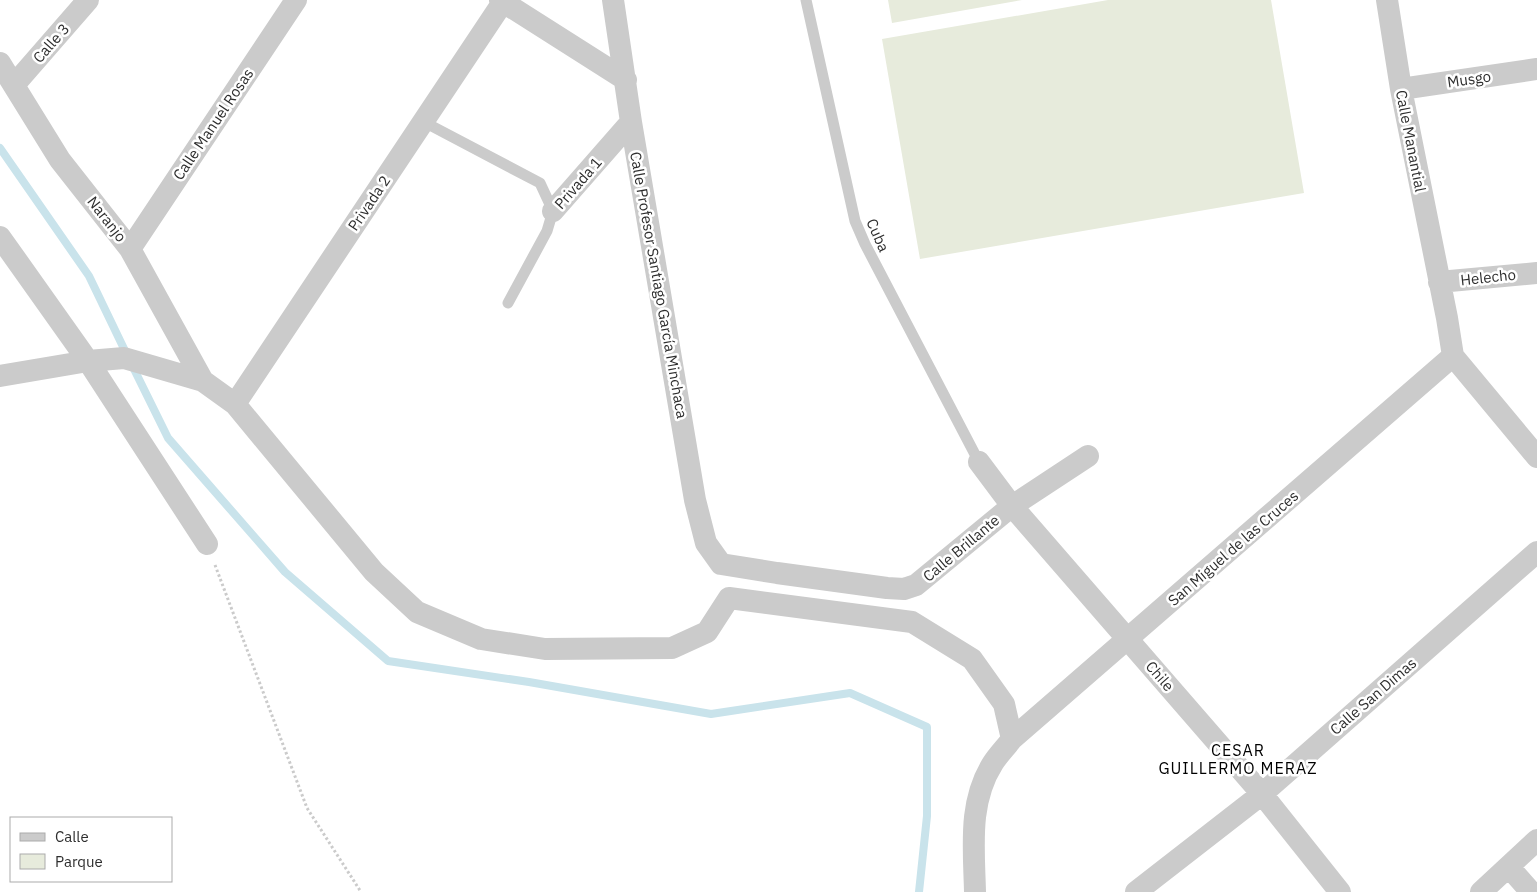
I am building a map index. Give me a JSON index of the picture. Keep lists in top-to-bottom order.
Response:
{
  "streets": {
    "street": [
      "Calle 3",
      "Musgo",
      "Calle Manuel Rosas",
      "Calle Manantial",
      "Privada 1",
      "Privada 2",
      "Naranjo",
      "Helecho",
      "Calle Profesor Santiago García Minchaca",
      "Calle Brillante",
      "San Miguel de las Cruces",
      "Chile",
      "Calle San Dimas"
    ],
    "lane": ["Cuba"]
  },
  "crossings": [
    ["Calle 3", "Naranjo"],
    ["Musgo", "Calle Manantial"],
    ["Calle Manuel Rosas", "Naranjo"],
    ["Calle Manantial", "Helecho"],
    ["Calle Manantial", "San Miguel de las Cruces"],
    ["Privada 1", "Calle Profesor Santiago García Minchaca"],
    ["Cuba", "Chile"],
    ["Calle Profesor Santiago García Minchaca", "Calle Brillante"],
    ["Calle Brillante", "Chile"],
    ["San Miguel de las Cruces", "Chile"],
    ["Chile", "Calle San Dimas"]
  ],
  "districts": ["CESAR GUILLERMO MERAZ"],
  "legend": ["Calle", "Parque"]
}
